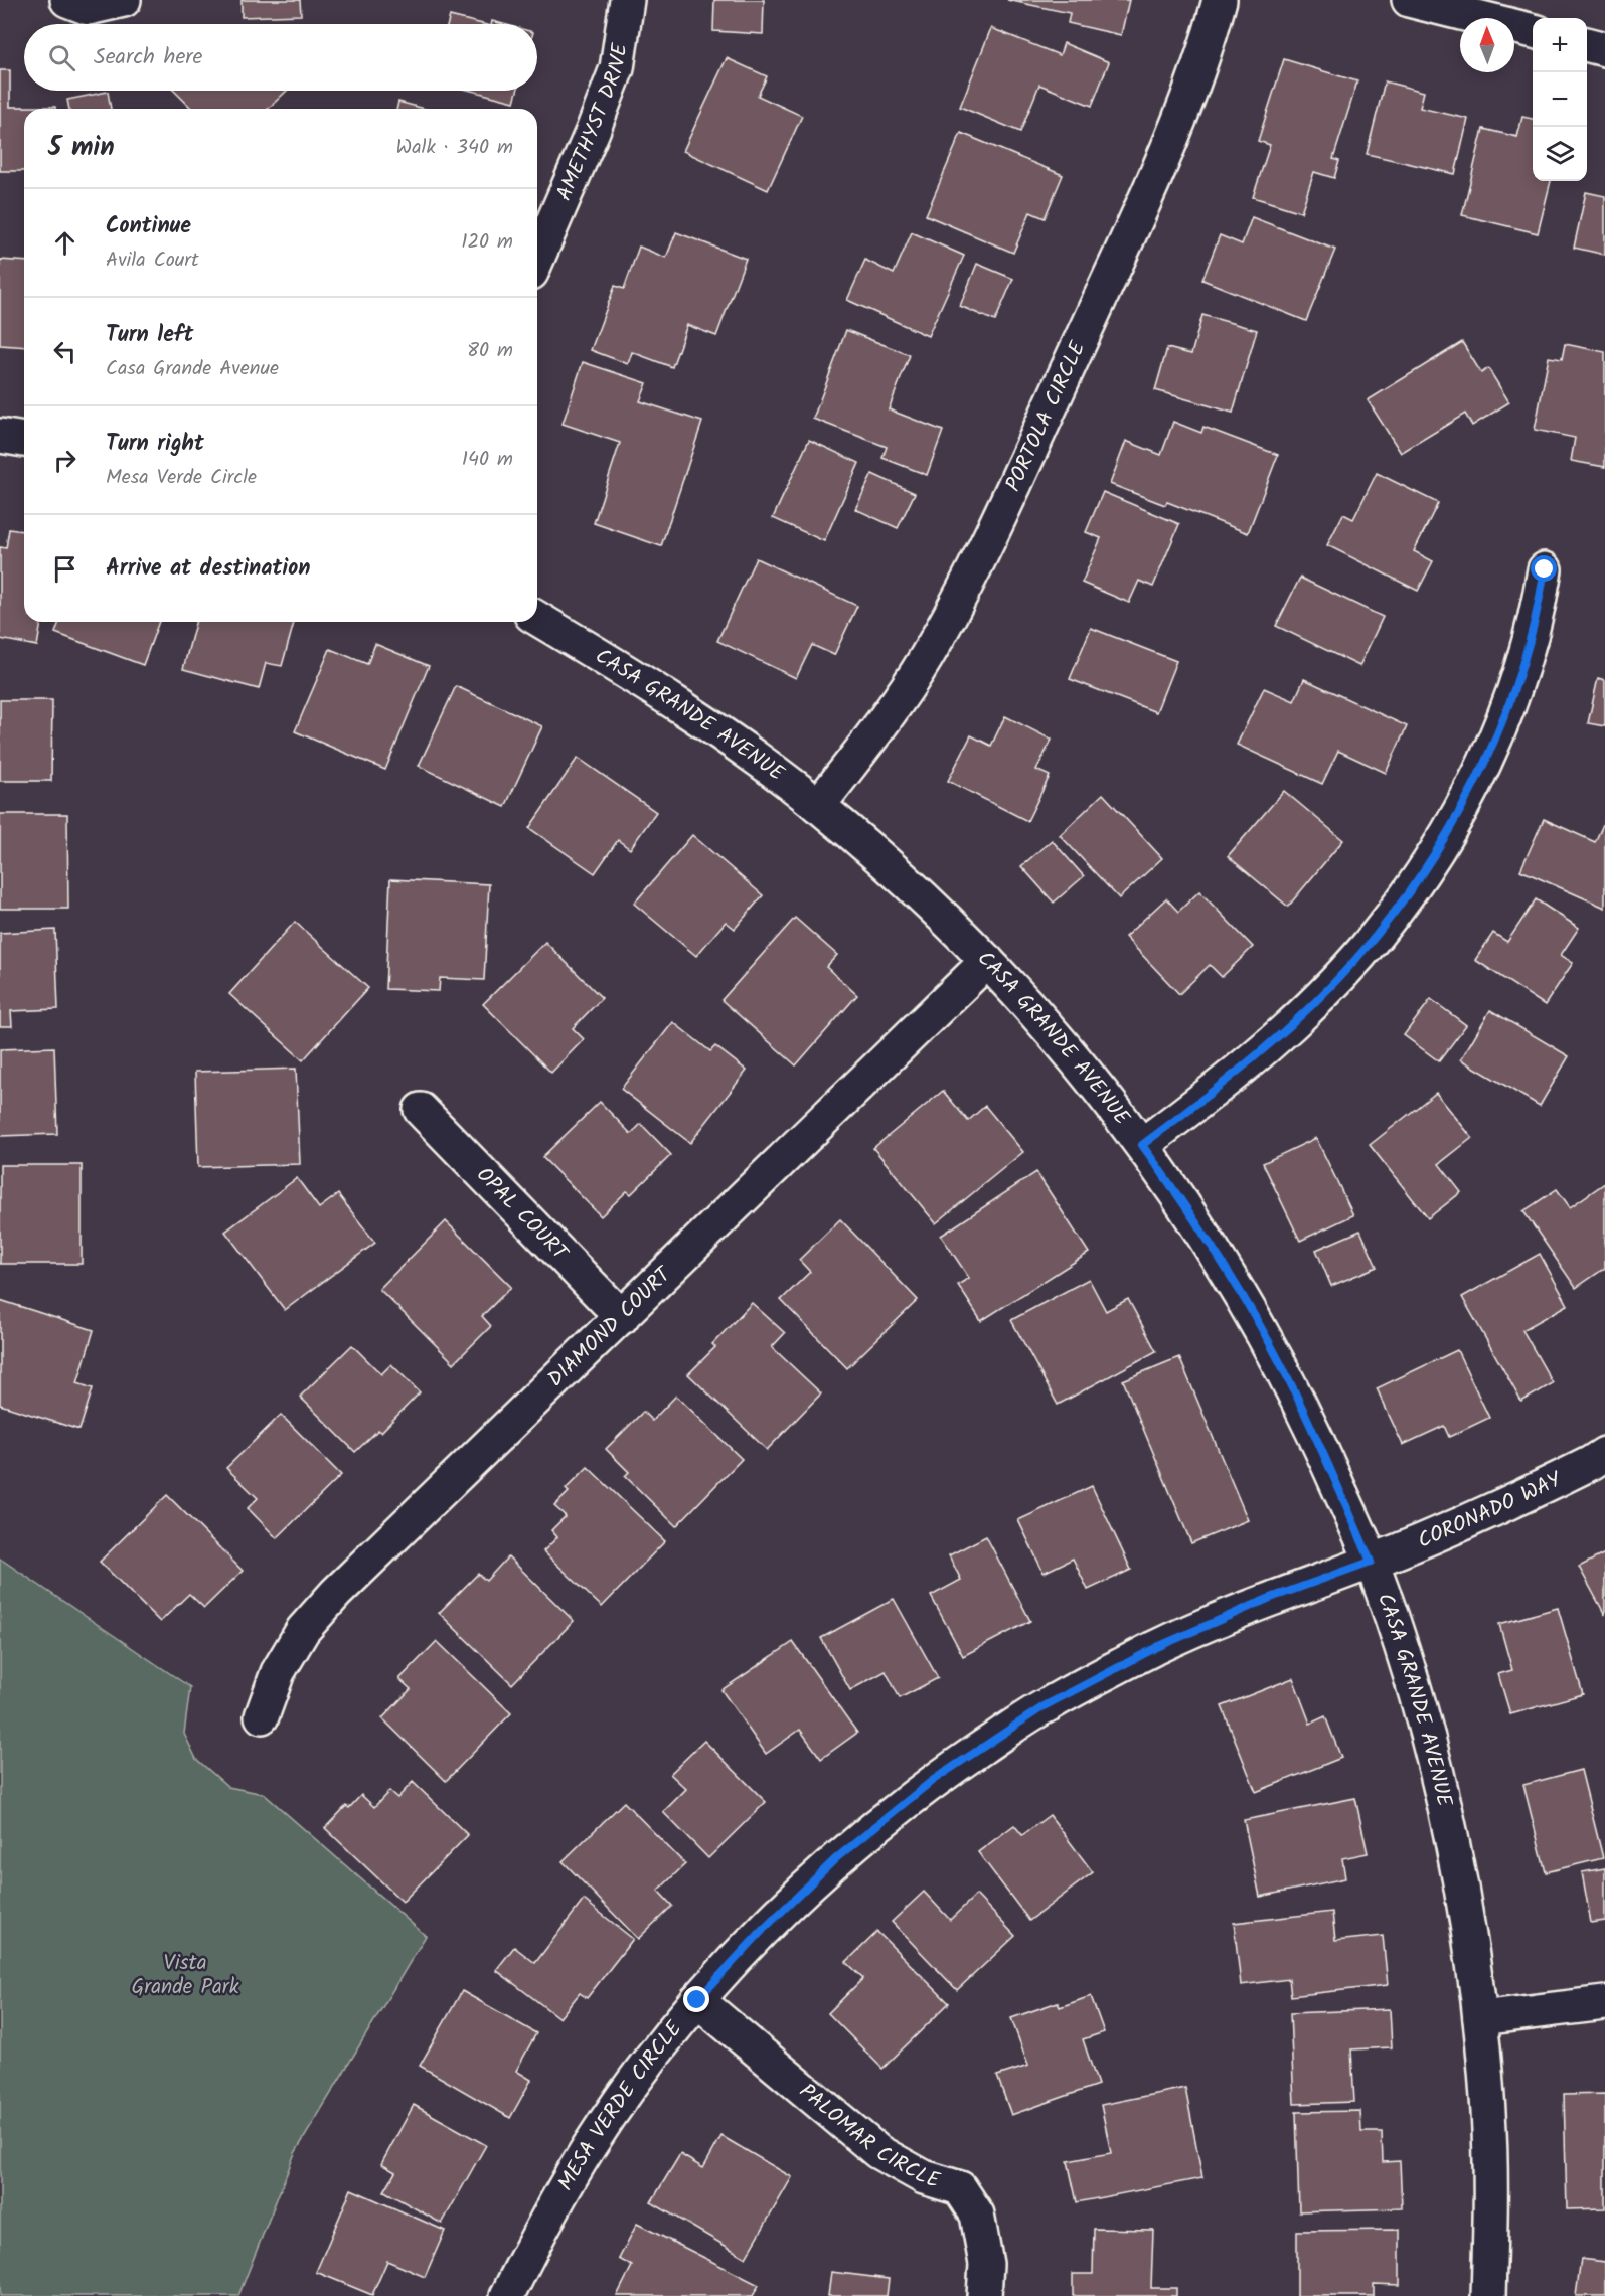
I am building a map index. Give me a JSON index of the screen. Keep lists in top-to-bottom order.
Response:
{
  "streets": {
    "street": [
      "AMETHYST DRIVE",
      "PORTOLA CIRCLE",
      "CASA GRANDE AVENUE",
      "OPAL COURT",
      "DIAMOND COURT",
      "CORONADO WAY",
      "MESA VERDE CIRCLE",
      "PALOMAR CIRCLE"
    ]
  },
  "crossings": [
    ["PORTOLA CIRCLE", "CASA GRANDE AVENUE"],
    ["CASA GRANDE AVENUE", "DIAMOND COURT"],
    ["CASA GRANDE AVENUE", "CORONADO WAY"],
    ["CASA GRANDE AVENUE", "MESA VERDE CIRCLE"],
    ["OPAL COURT", "DIAMOND COURT"],
    ["CORONADO WAY", "MESA VERDE CIRCLE"],
    ["MESA VERDE CIRCLE", "PALOMAR CIRCLE"]
  ],
  "parks": ["Vista Grande Park"],
  "north": "top",
  "page": {
    "map_buttons": ["+", "−"],
    "search": "Search here",
    "heading": ["5 min", "Walk · 340 m"],
    "list": [
      ["Continue", "Avila Court", "120 m"],
      ["Turn left", "Casa Grande Avenue", "80 m"],
      ["Turn right", "Mesa Verde Circle", "140 m"],
      "Arrive at destination"
    ]
  }
}
